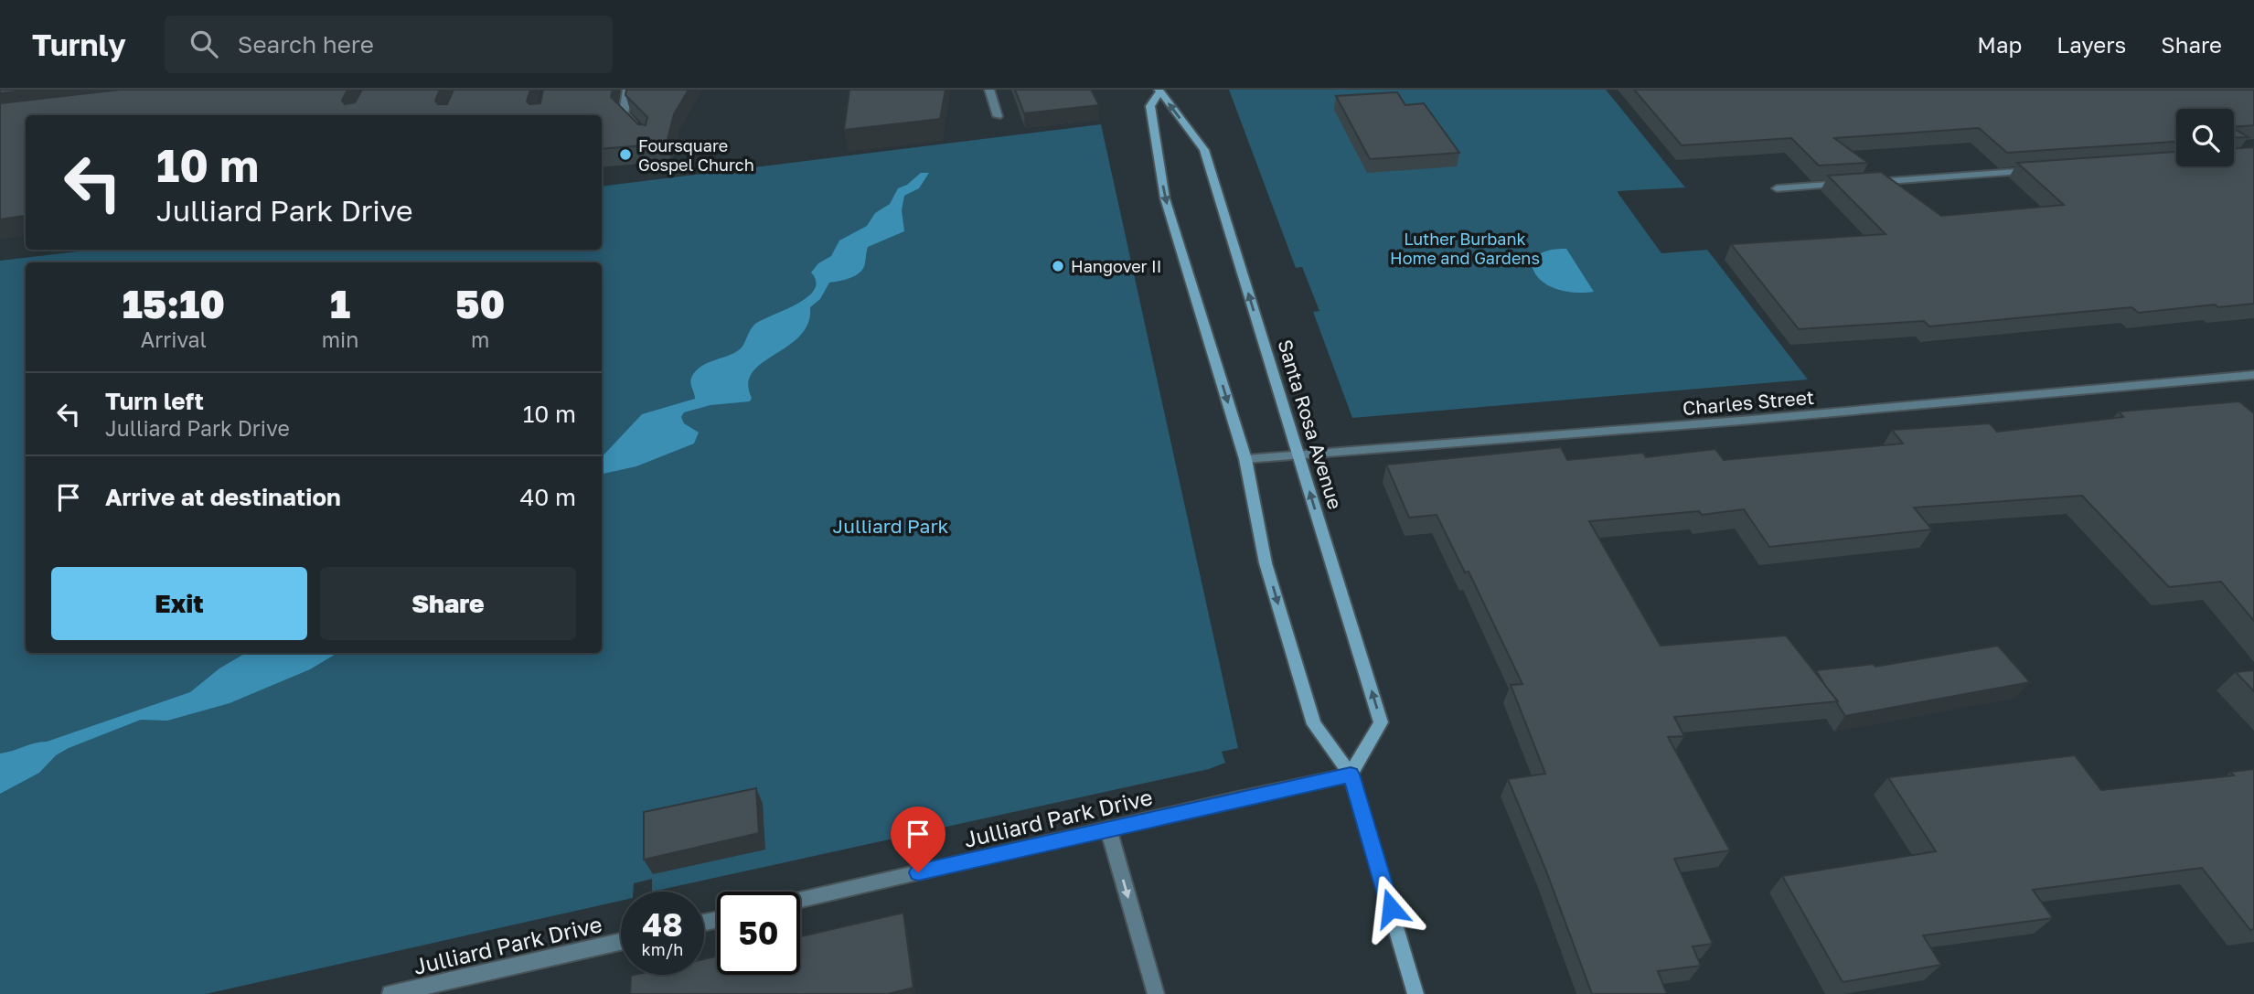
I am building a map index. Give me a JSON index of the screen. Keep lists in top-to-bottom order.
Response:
{
  "streets": {
    "main road": ["Santa Rosa Avenue"],
    "street": ["Charles Street", "Julliard Park Drive"]
  },
  "crossings": [
    ["Charles Street", "Santa Rosa Avenue"],
    ["Santa Rosa Avenue", "Julliard Park Drive"]
  ],
  "parks": ["Luther Burbank Home and Gardens", "Julliard Park"],
  "places": ["Foursquare Gospel Church", "Hangover II"],
  "page": {
    "header": "Turnly",
    "search": "Search here",
    "nav": ["Map", "Layers", "Share"],
    "turn": ["10 m", "Julliard Park Drive"],
    "eta": [
      "15:10",
      "Arrival",
      "1",
      "min",
      "50",
      "m"
    ],
    "list": [
      {
        "name": "Turn left",
        "note": "Julliard Park Drive",
        "value": "10 m"
      },
      {
        "name": "Arrive at destination",
        "value": "40 m"
      }
    ],
    "buttons": ["Exit", "Share"],
    "speed": "48 km/h",
    "limit": "50"
  }
}
